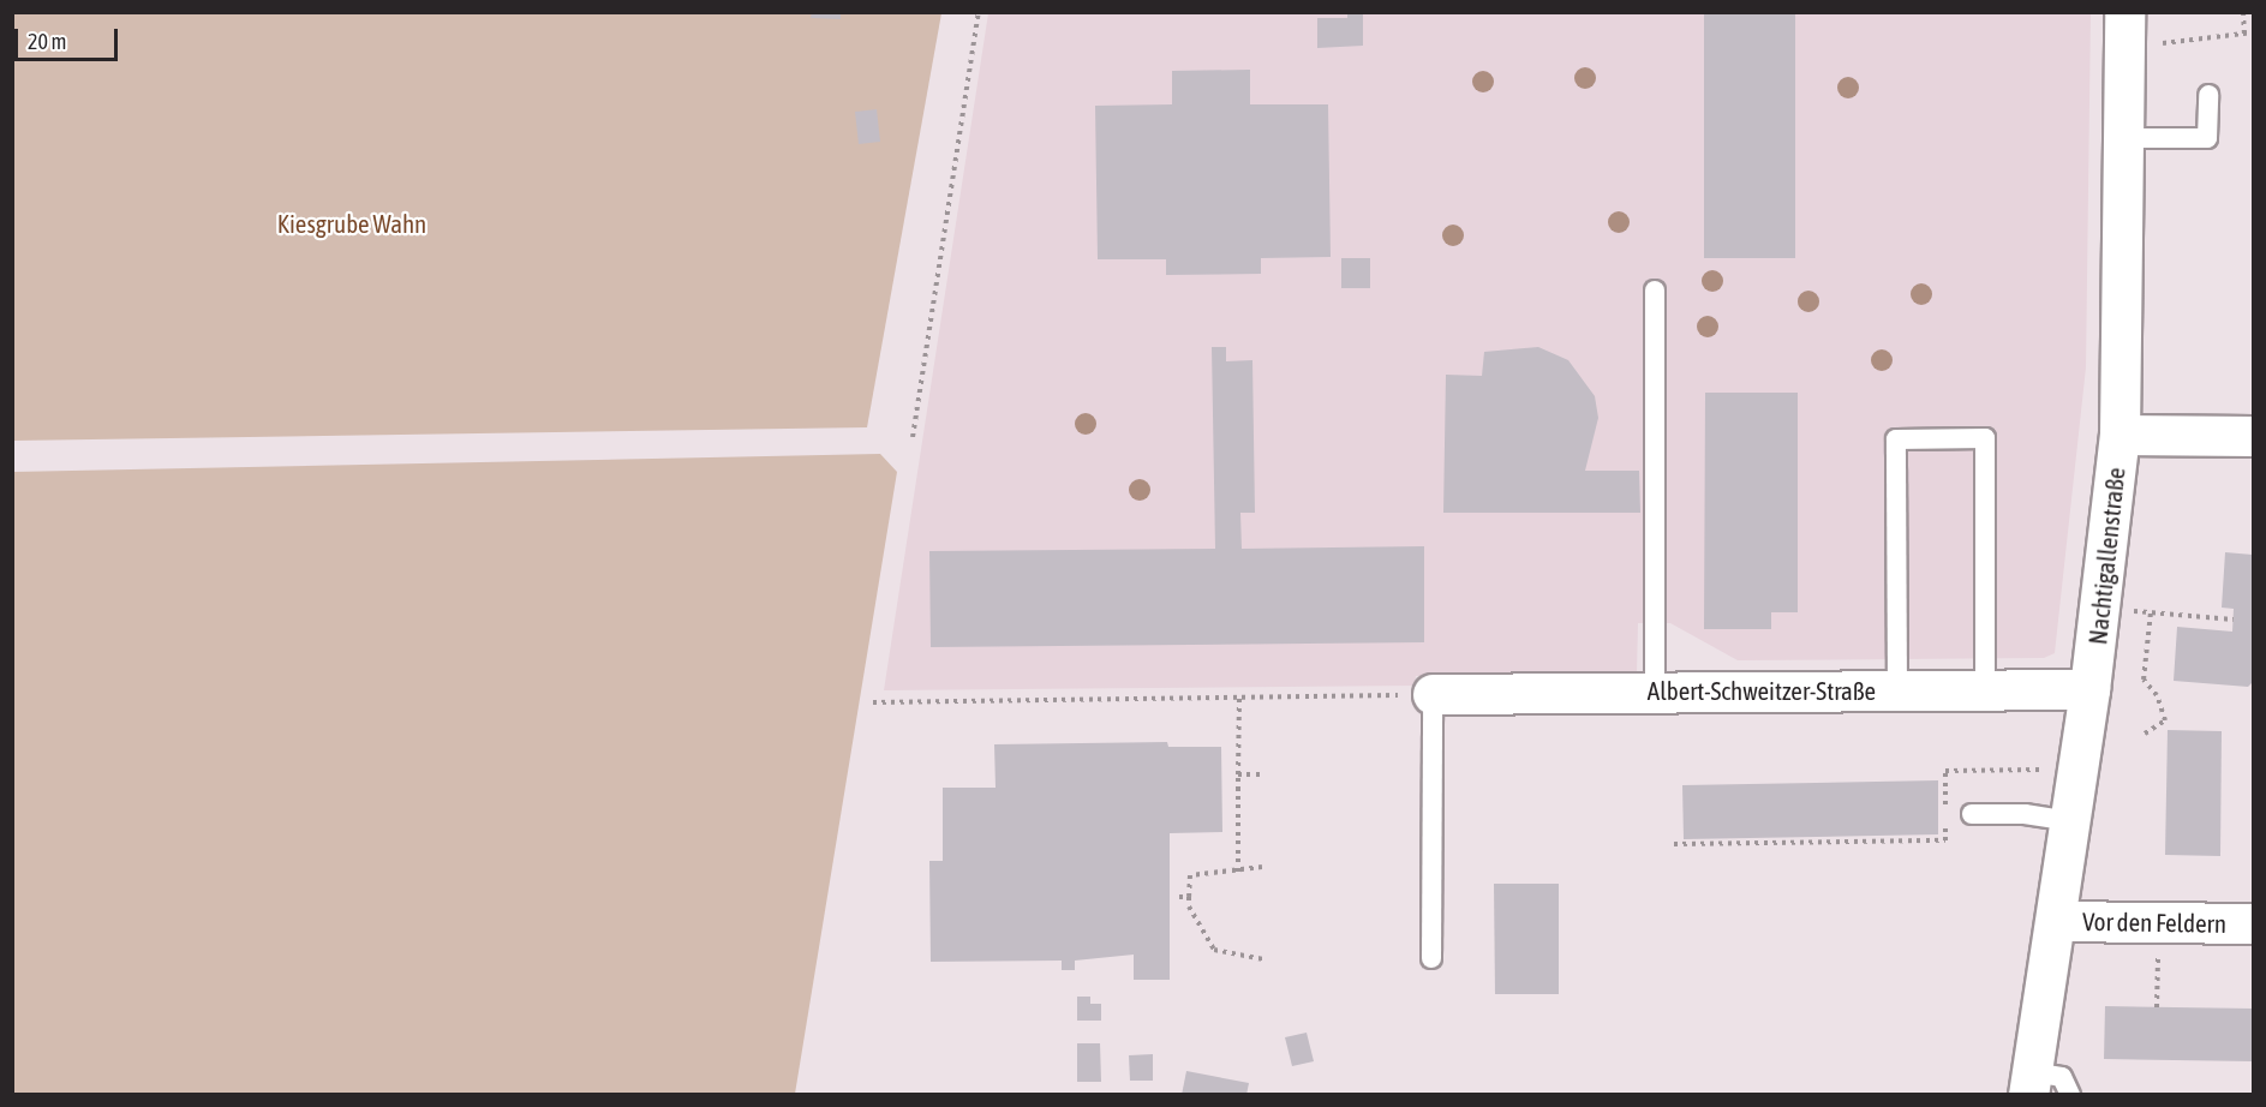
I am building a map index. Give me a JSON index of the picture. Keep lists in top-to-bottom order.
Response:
{
  "streets": {
    "street": ["Nachtigallenstraße", "Albert-Schweitzer-Straße", "Vor den Feldern"]
  },
  "crossings": [
    ["Nachtigallenstraße", "Albert-Schweitzer-Straße"],
    ["Nachtigallenstraße", "Vor den Feldern"]
  ],
  "parks": ["Kiesgrube Wahn"],
  "scale_bar": "20 m"
}
